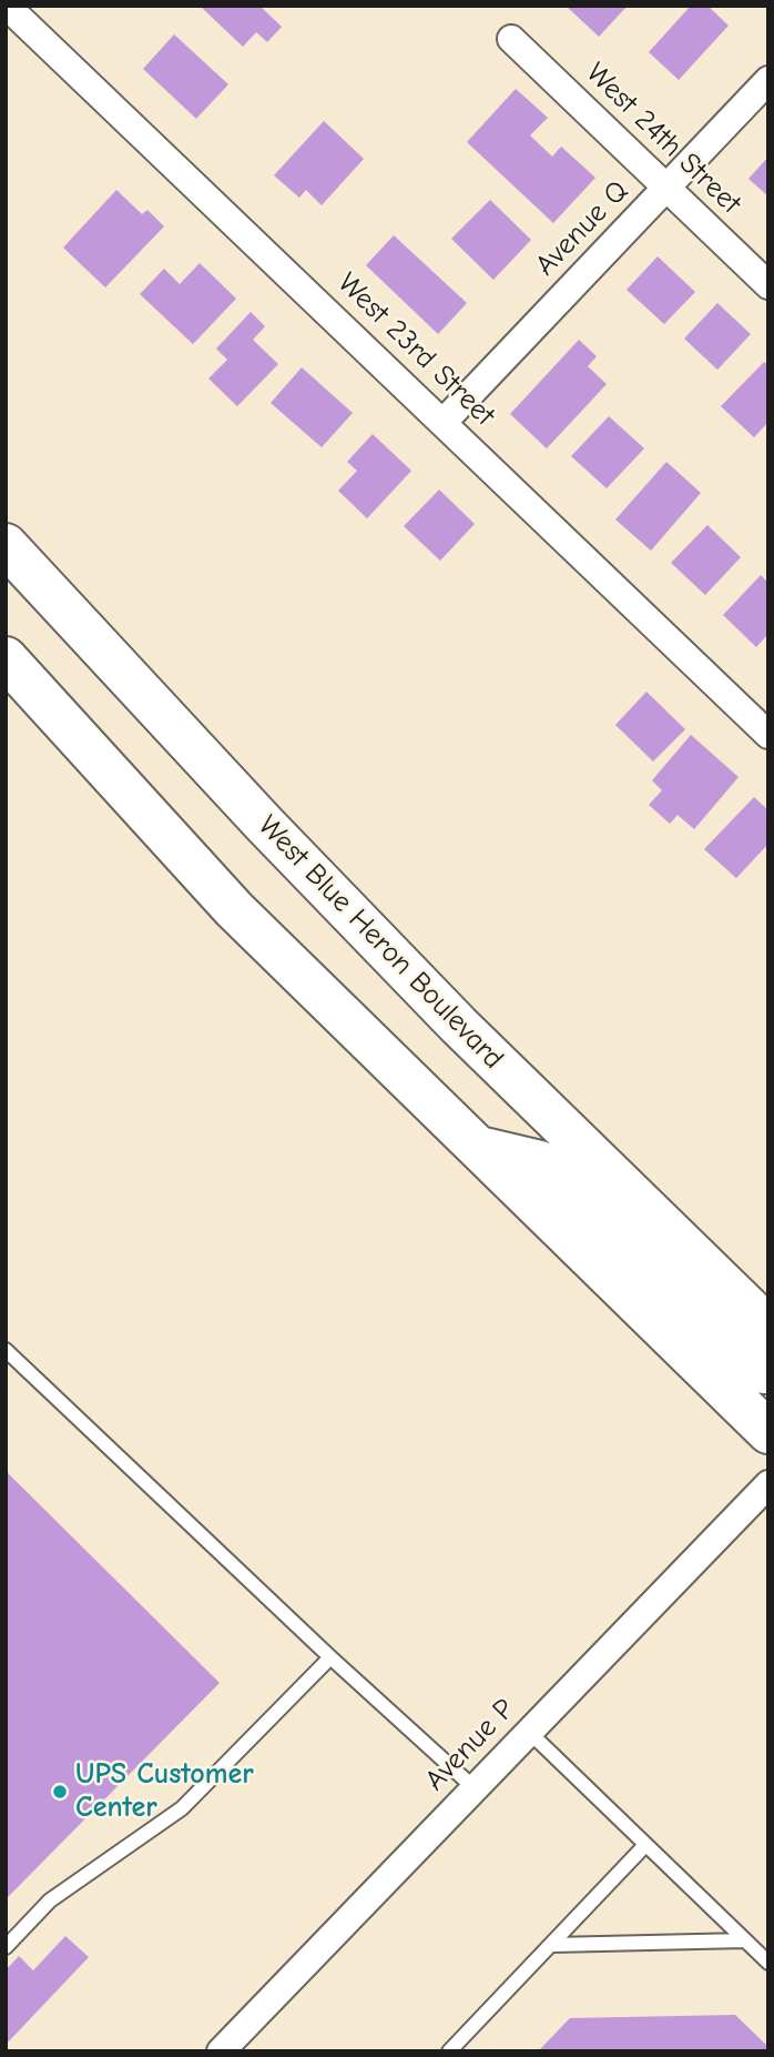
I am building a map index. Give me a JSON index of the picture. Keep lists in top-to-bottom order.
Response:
{
  "streets": {
    "main road": ["West Blue Heron Boulevard"],
    "street": [
      "West 24th Street",
      "Avenue Q",
      "West 23rd Street",
      "Avenue P"
    ]
  },
  "crossings": [
    ["West 24th Street", "Avenue Q"],
    ["Avenue Q", "West 23rd Street"]
  ],
  "places": ["UPS Customer Center"]
}
